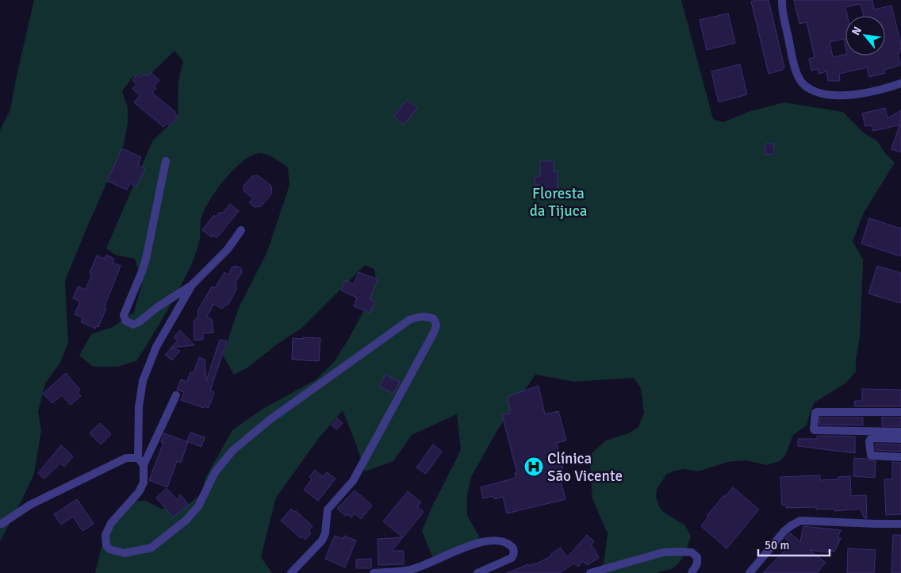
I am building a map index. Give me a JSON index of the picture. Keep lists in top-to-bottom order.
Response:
{
  "parks": ["Floresta da Tijuca"],
  "places": {
    "hospital": ["Clínica São Vicente"]
  },
  "scale_bar": "50 m",
  "north": "top left"
}
